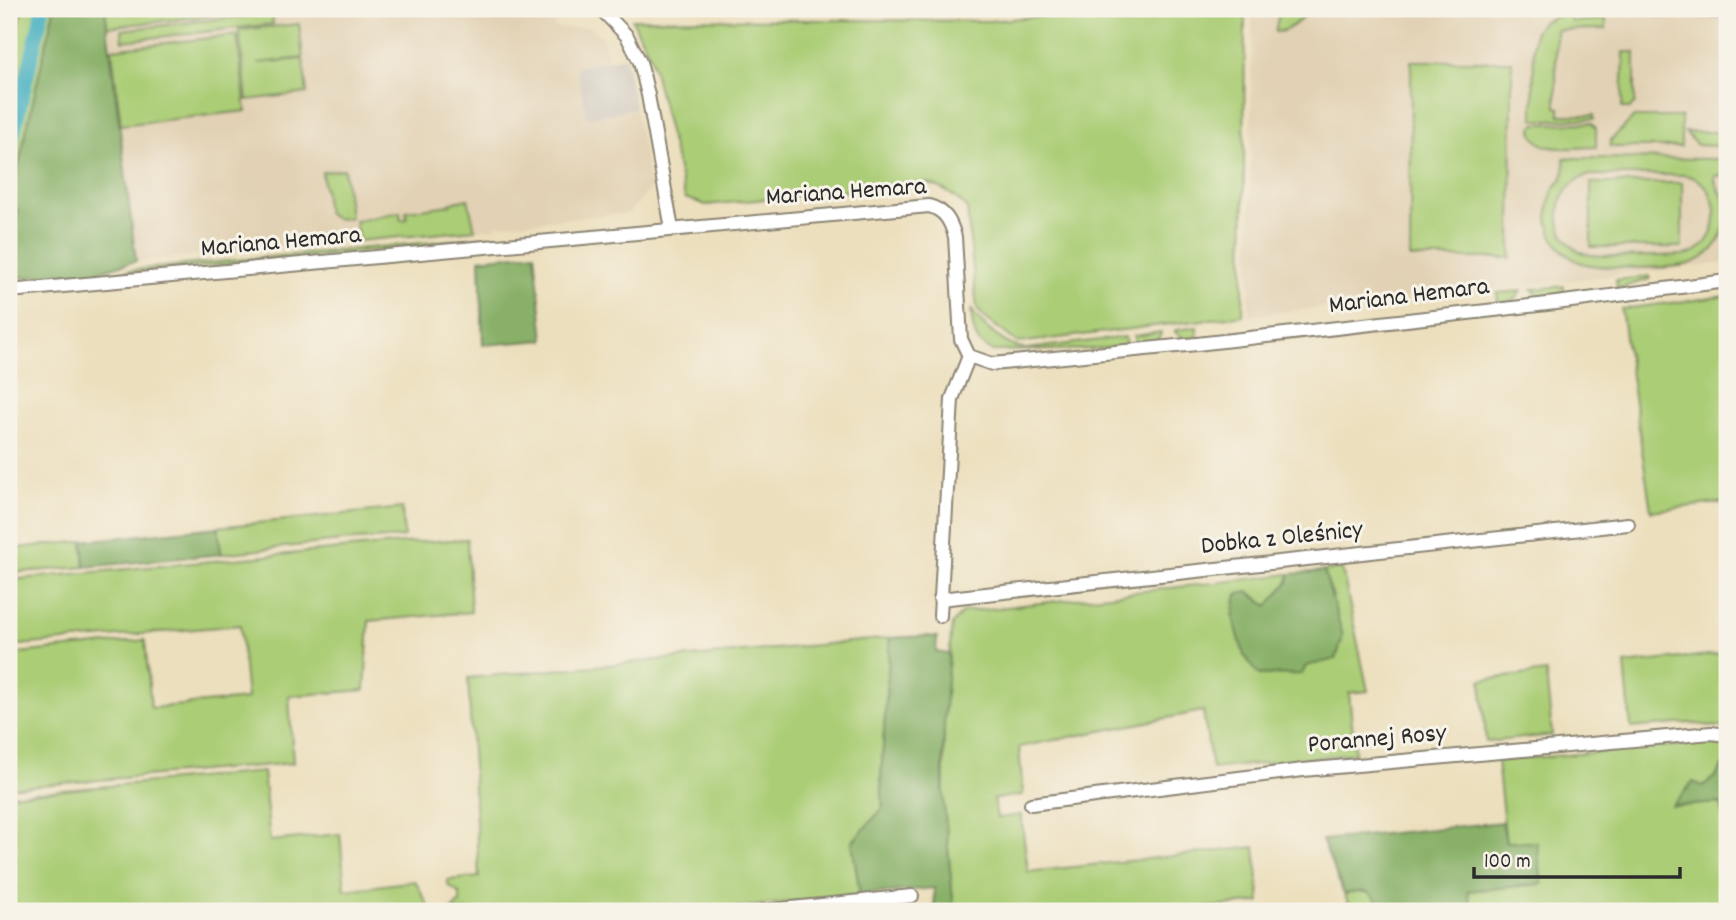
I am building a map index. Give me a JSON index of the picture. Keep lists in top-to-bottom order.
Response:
{
  "streets": {
    "street": ["Mariana Hemara", "Dobka z Oleśnicy", "Porannej Rosy"]
  },
  "scale_bar": "100 m"
}
